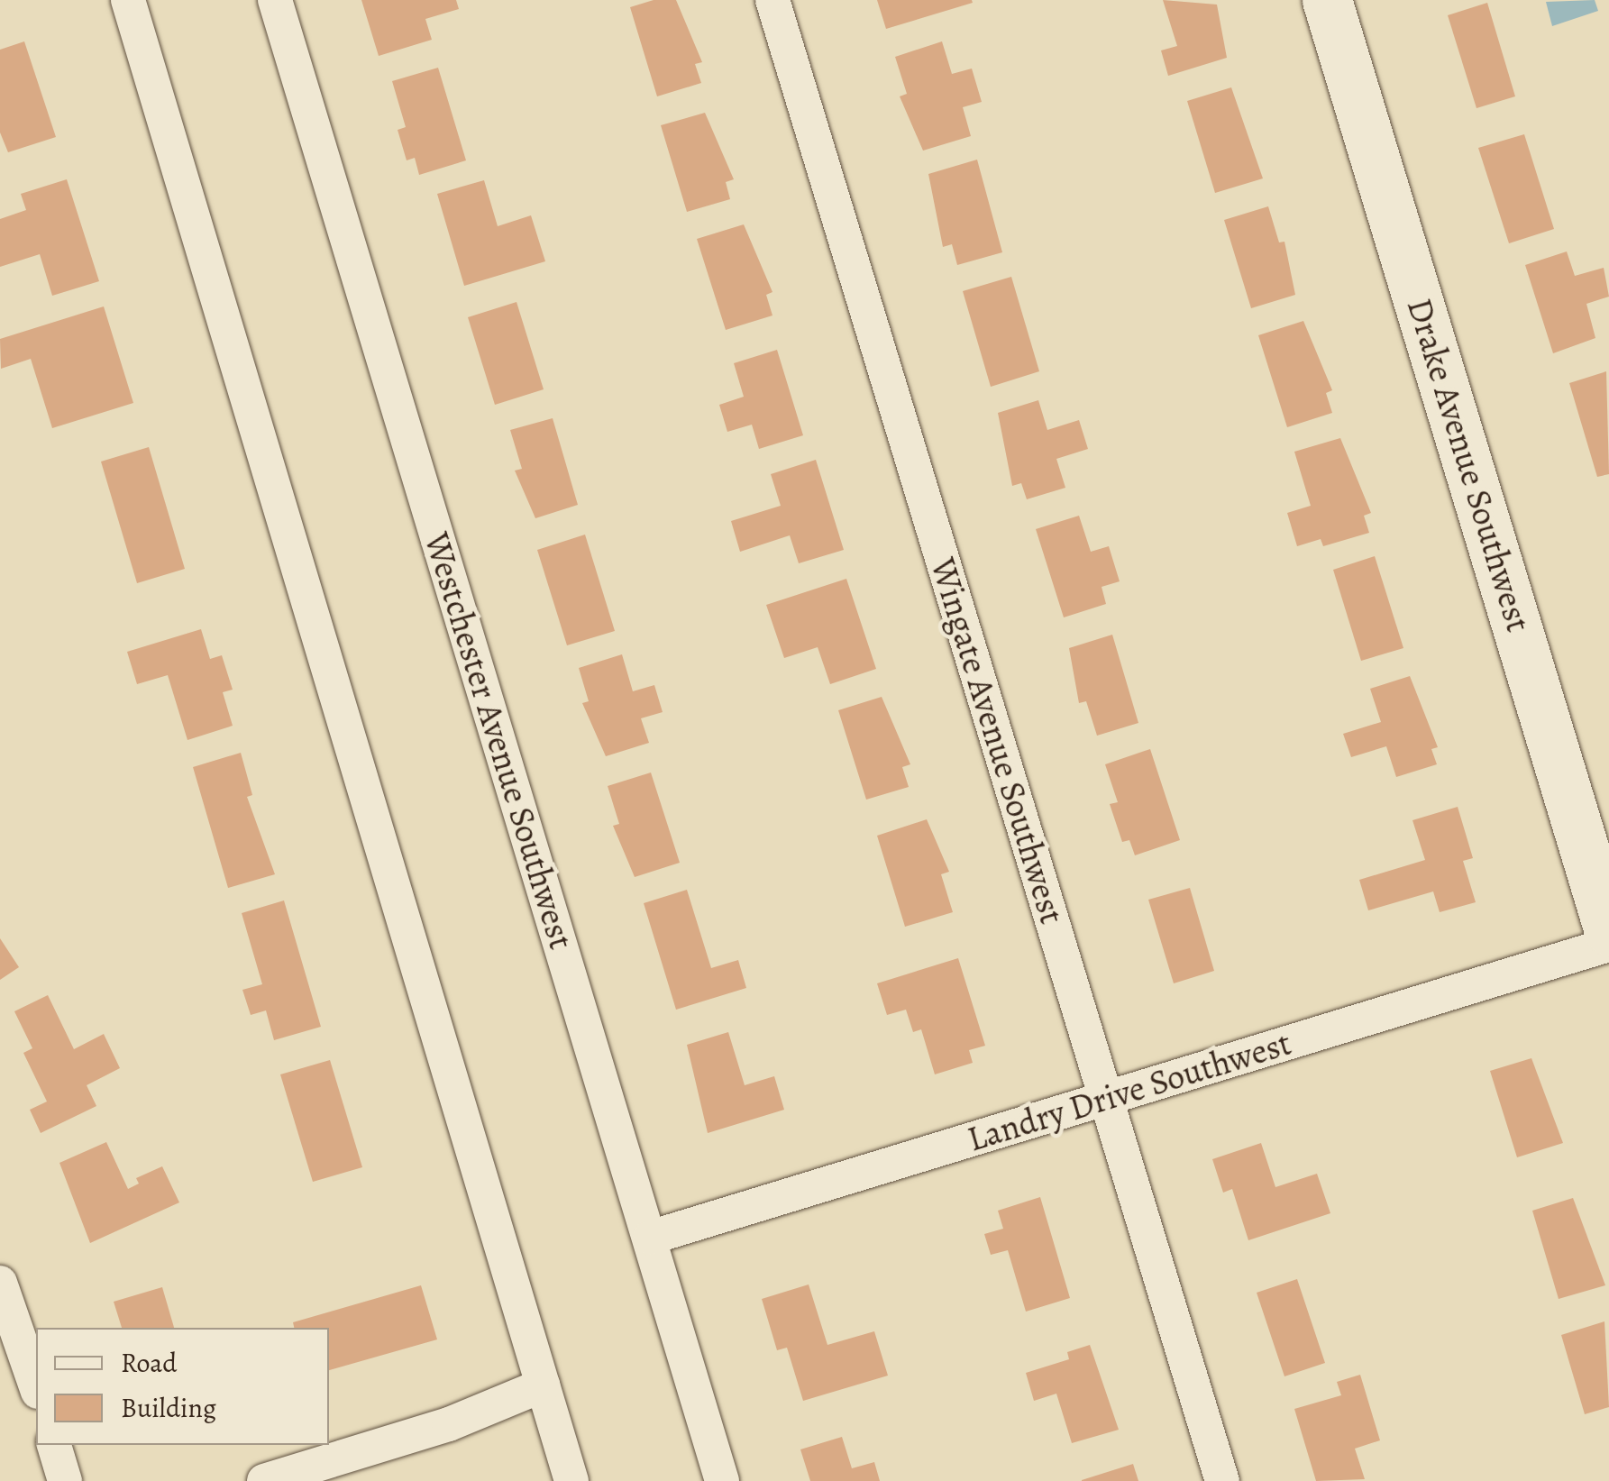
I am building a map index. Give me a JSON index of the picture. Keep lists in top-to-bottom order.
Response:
{
  "streets": {
    "street": [
      "Drake Avenue Southwest",
      "Westchester Avenue Southwest",
      "Wingate Avenue Southwest",
      "Landry Drive Southwest"
    ]
  },
  "crossings": [
    ["Westchester Avenue Southwest", "Landry Drive Southwest"],
    ["Wingate Avenue Southwest", "Landry Drive Southwest"]
  ],
  "legend": ["Road", "Building"]
}
